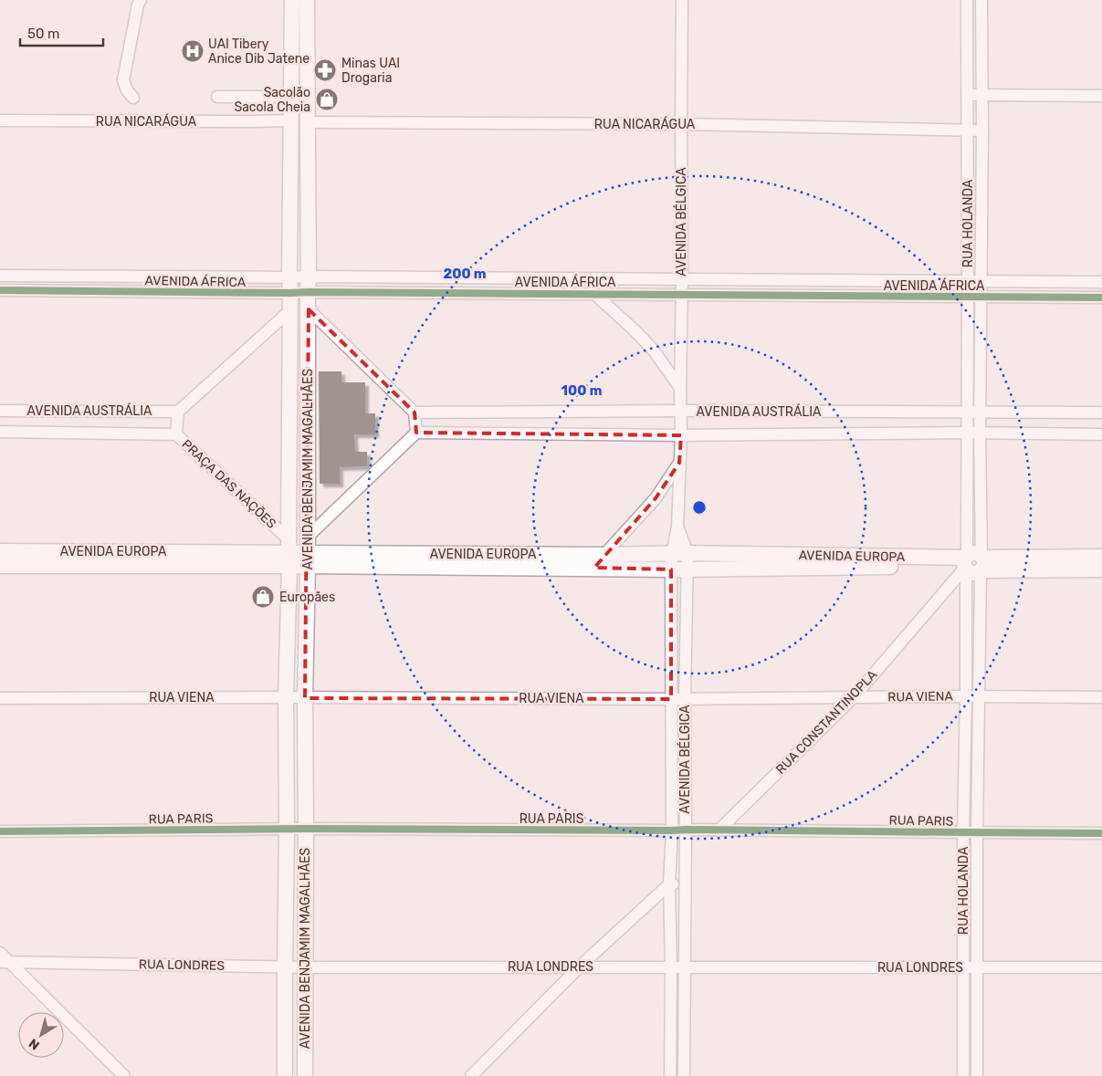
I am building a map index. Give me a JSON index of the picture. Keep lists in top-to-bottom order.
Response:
{
  "streets": {
    "main road": ["AVENIDA BENJAMIM MAGALHÃES", "AVENIDA EUROPA"],
    "street": [
      "RUA NICARÁGUA",
      "AVENIDA BÉLGICA",
      "RUA HOLANDA",
      "AVENIDA ÁFRICA",
      "AVENIDA AUSTRÁLIA",
      "PRAÇA DAS NAÇÕES",
      "RUA VIENA",
      "RUA CONSTANTINOPLA",
      "RUA PARIS",
      "RUA LONDRES"
    ]
  },
  "crossings": [
    ["RUA NICARÁGUA", "AVENIDA BÉLGICA"],
    ["RUA NICARÁGUA", "RUA HOLANDA"],
    ["RUA NICARÁGUA", "AVENIDA BENJAMIM MAGALHÃES"],
    ["AVENIDA BÉLGICA", "AVENIDA ÁFRICA"],
    ["AVENIDA BÉLGICA", "AVENIDA AUSTRÁLIA"],
    ["AVENIDA BÉLGICA", "AVENIDA EUROPA"],
    ["AVENIDA BÉLGICA", "RUA VIENA"],
    ["AVENIDA BÉLGICA", "RUA PARIS"],
    ["AVENIDA BÉLGICA", "RUA LONDRES"],
    ["RUA HOLANDA", "AVENIDA ÁFRICA"],
    ["RUA HOLANDA", "AVENIDA AUSTRÁLIA"],
    ["RUA HOLANDA", "AVENIDA EUROPA"],
    ["RUA HOLANDA", "RUA VIENA"],
    ["RUA HOLANDA", "RUA CONSTANTINOPLA"],
    ["RUA HOLANDA", "RUA PARIS"],
    ["RUA HOLANDA", "RUA LONDRES"],
    ["AVENIDA ÁFRICA", "AVENIDA BENJAMIM MAGALHÃES"],
    ["AVENIDA AUSTRÁLIA", "PRAÇA DAS NAÇÕES"],
    ["AVENIDA BENJAMIM MAGALHÃES", "PRAÇA DAS NAÇÕES"],
    ["AVENIDA BENJAMIM MAGALHÃES", "AVENIDA EUROPA"],
    ["AVENIDA BENJAMIM MAGALHÃES", "RUA VIENA"],
    ["AVENIDA BENJAMIM MAGALHÃES", "RUA PARIS"],
    ["AVENIDA BENJAMIM MAGALHÃES", "RUA LONDRES"],
    ["PRAÇA DAS NAÇÕES", "AVENIDA EUROPA"],
    ["AVENIDA EUROPA", "RUA CONSTANTINOPLA"],
    ["RUA VIENA", "RUA CONSTANTINOPLA"],
    ["RUA CONSTANTINOPLA", "RUA PARIS"]
  ],
  "places": {
    "hospital": ["UAI Tibery Anice Dib Jatene"],
    "pharmacy": ["Minas UAI Drogaria"],
    "shop": ["Sacolão Sacola Cheia", "Europães"]
  },
  "scale_bar": "50 m",
  "north": "bottom left",
  "rings": ["200 m", "100 m"]
}
